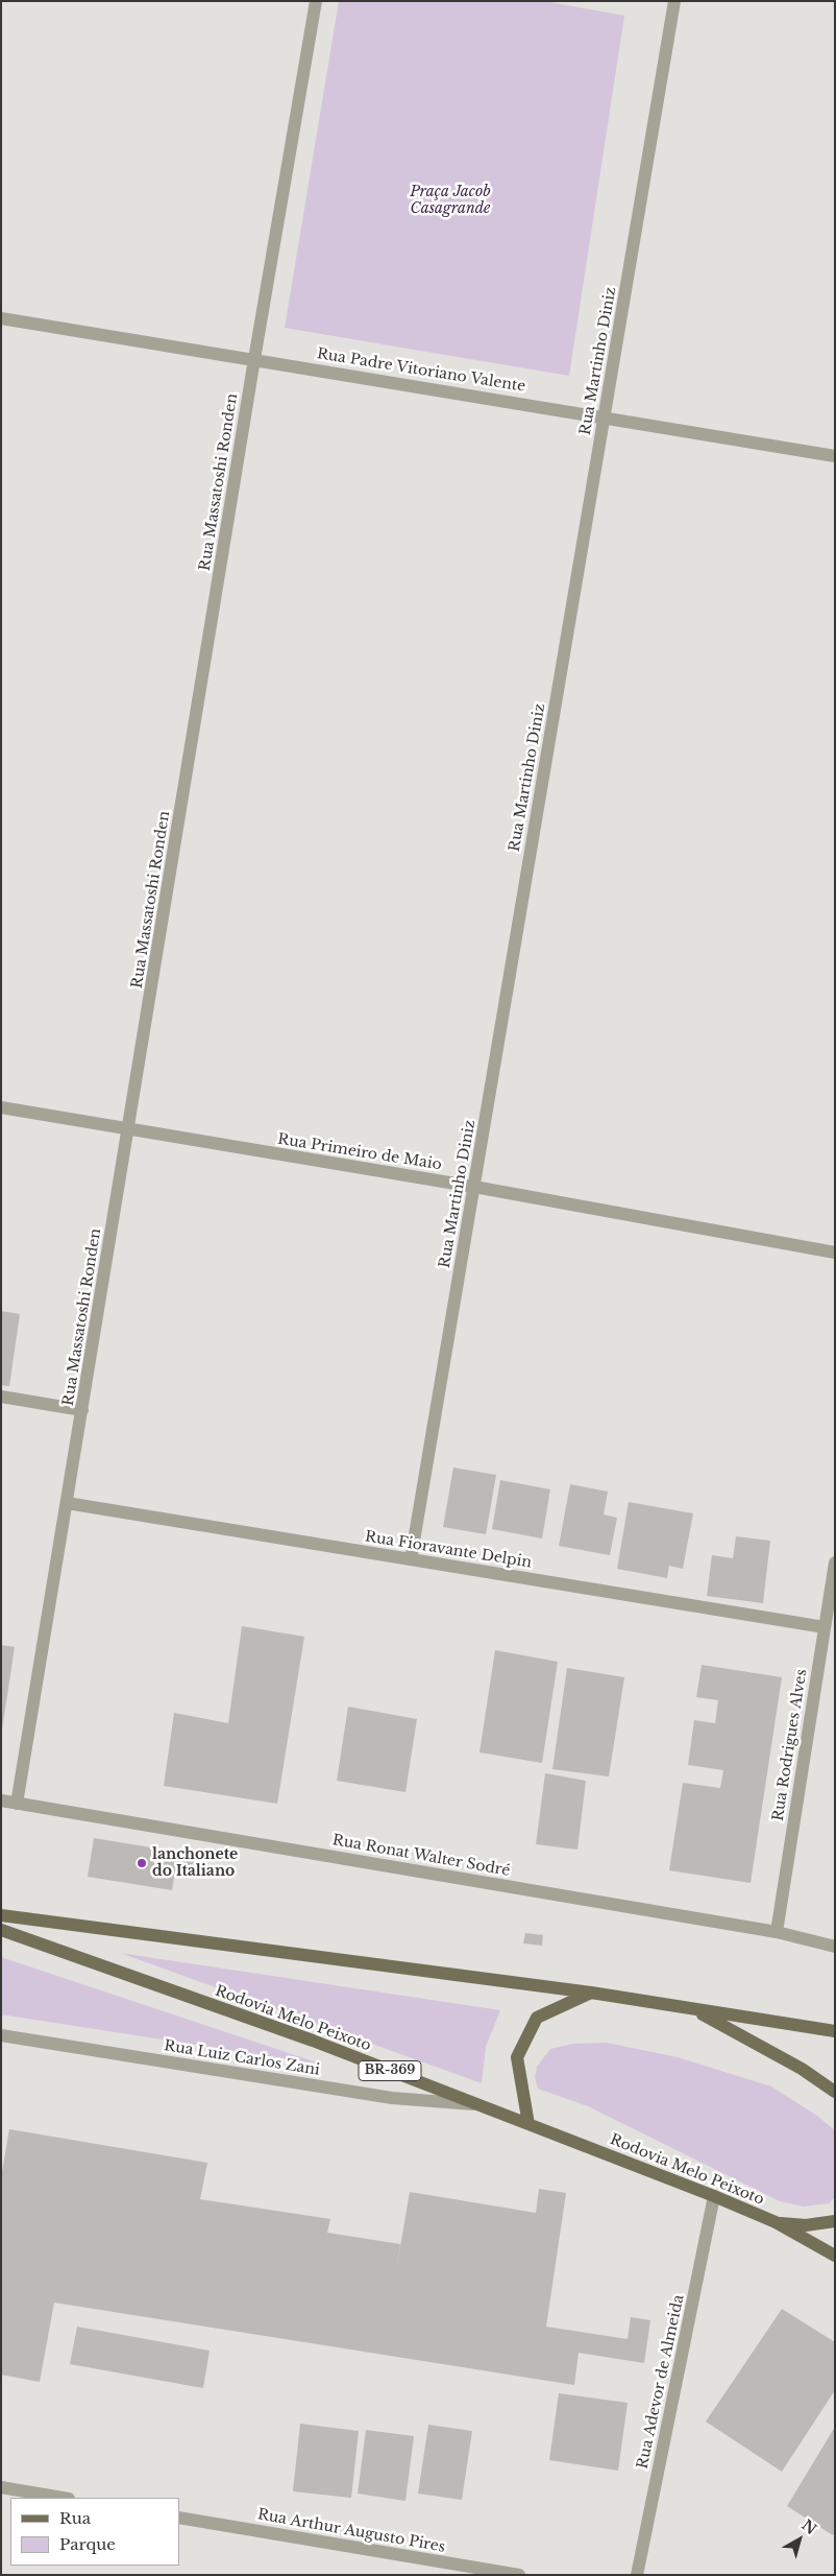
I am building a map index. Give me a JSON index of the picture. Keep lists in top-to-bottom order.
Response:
{
  "streets": {
    "main road": ["Rodovia Melo Peixoto", "BR-369"],
    "street": [
      "Rua Martinho Diniz",
      "Rua Padre Vitoriano Valente",
      "Rua Massatoshi Ronden",
      "Rua Primeiro de Maio",
      "Rua Fioravante Delpin",
      "Rua Rodrigues Alves",
      "Rua Ronat Walter Sodré",
      "Rua Luiz Carlos Zani",
      "Rua Adevor de Almeida",
      "Rua Arthur Augusto Pires"
    ]
  },
  "crossings": [
    ["Rua Martinho Diniz", "Rua Padre Vitoriano Valente"],
    ["Rua Martinho Diniz", "Rua Primeiro de Maio"],
    ["Rua Martinho Diniz", "Rua Fioravante Delpin"],
    ["Rua Padre Vitoriano Valente", "Rua Massatoshi Ronden"],
    ["Rua Massatoshi Ronden", "Rua Primeiro de Maio"],
    ["Rua Massatoshi Ronden", "Rua Fioravante Delpin"],
    ["Rua Massatoshi Ronden", "Rua Ronat Walter Sodré"],
    ["Rua Fioravante Delpin", "Rua Rodrigues Alves"],
    ["Rua Rodrigues Alves", "Rua Ronat Walter Sodré"],
    ["Rodovia Melo Peixoto", "Rua Luiz Carlos Zani"],
    ["Rodovia Melo Peixoto", "BR-369"],
    ["Rodovia Melo Peixoto", "Rua Adevor de Almeida"]
  ],
  "parks": ["Praça Jacob Casagrande"],
  "places": ["lanchonete do Italiano"],
  "legend": ["Rua", "Parque"],
  "north": "top right"
}
